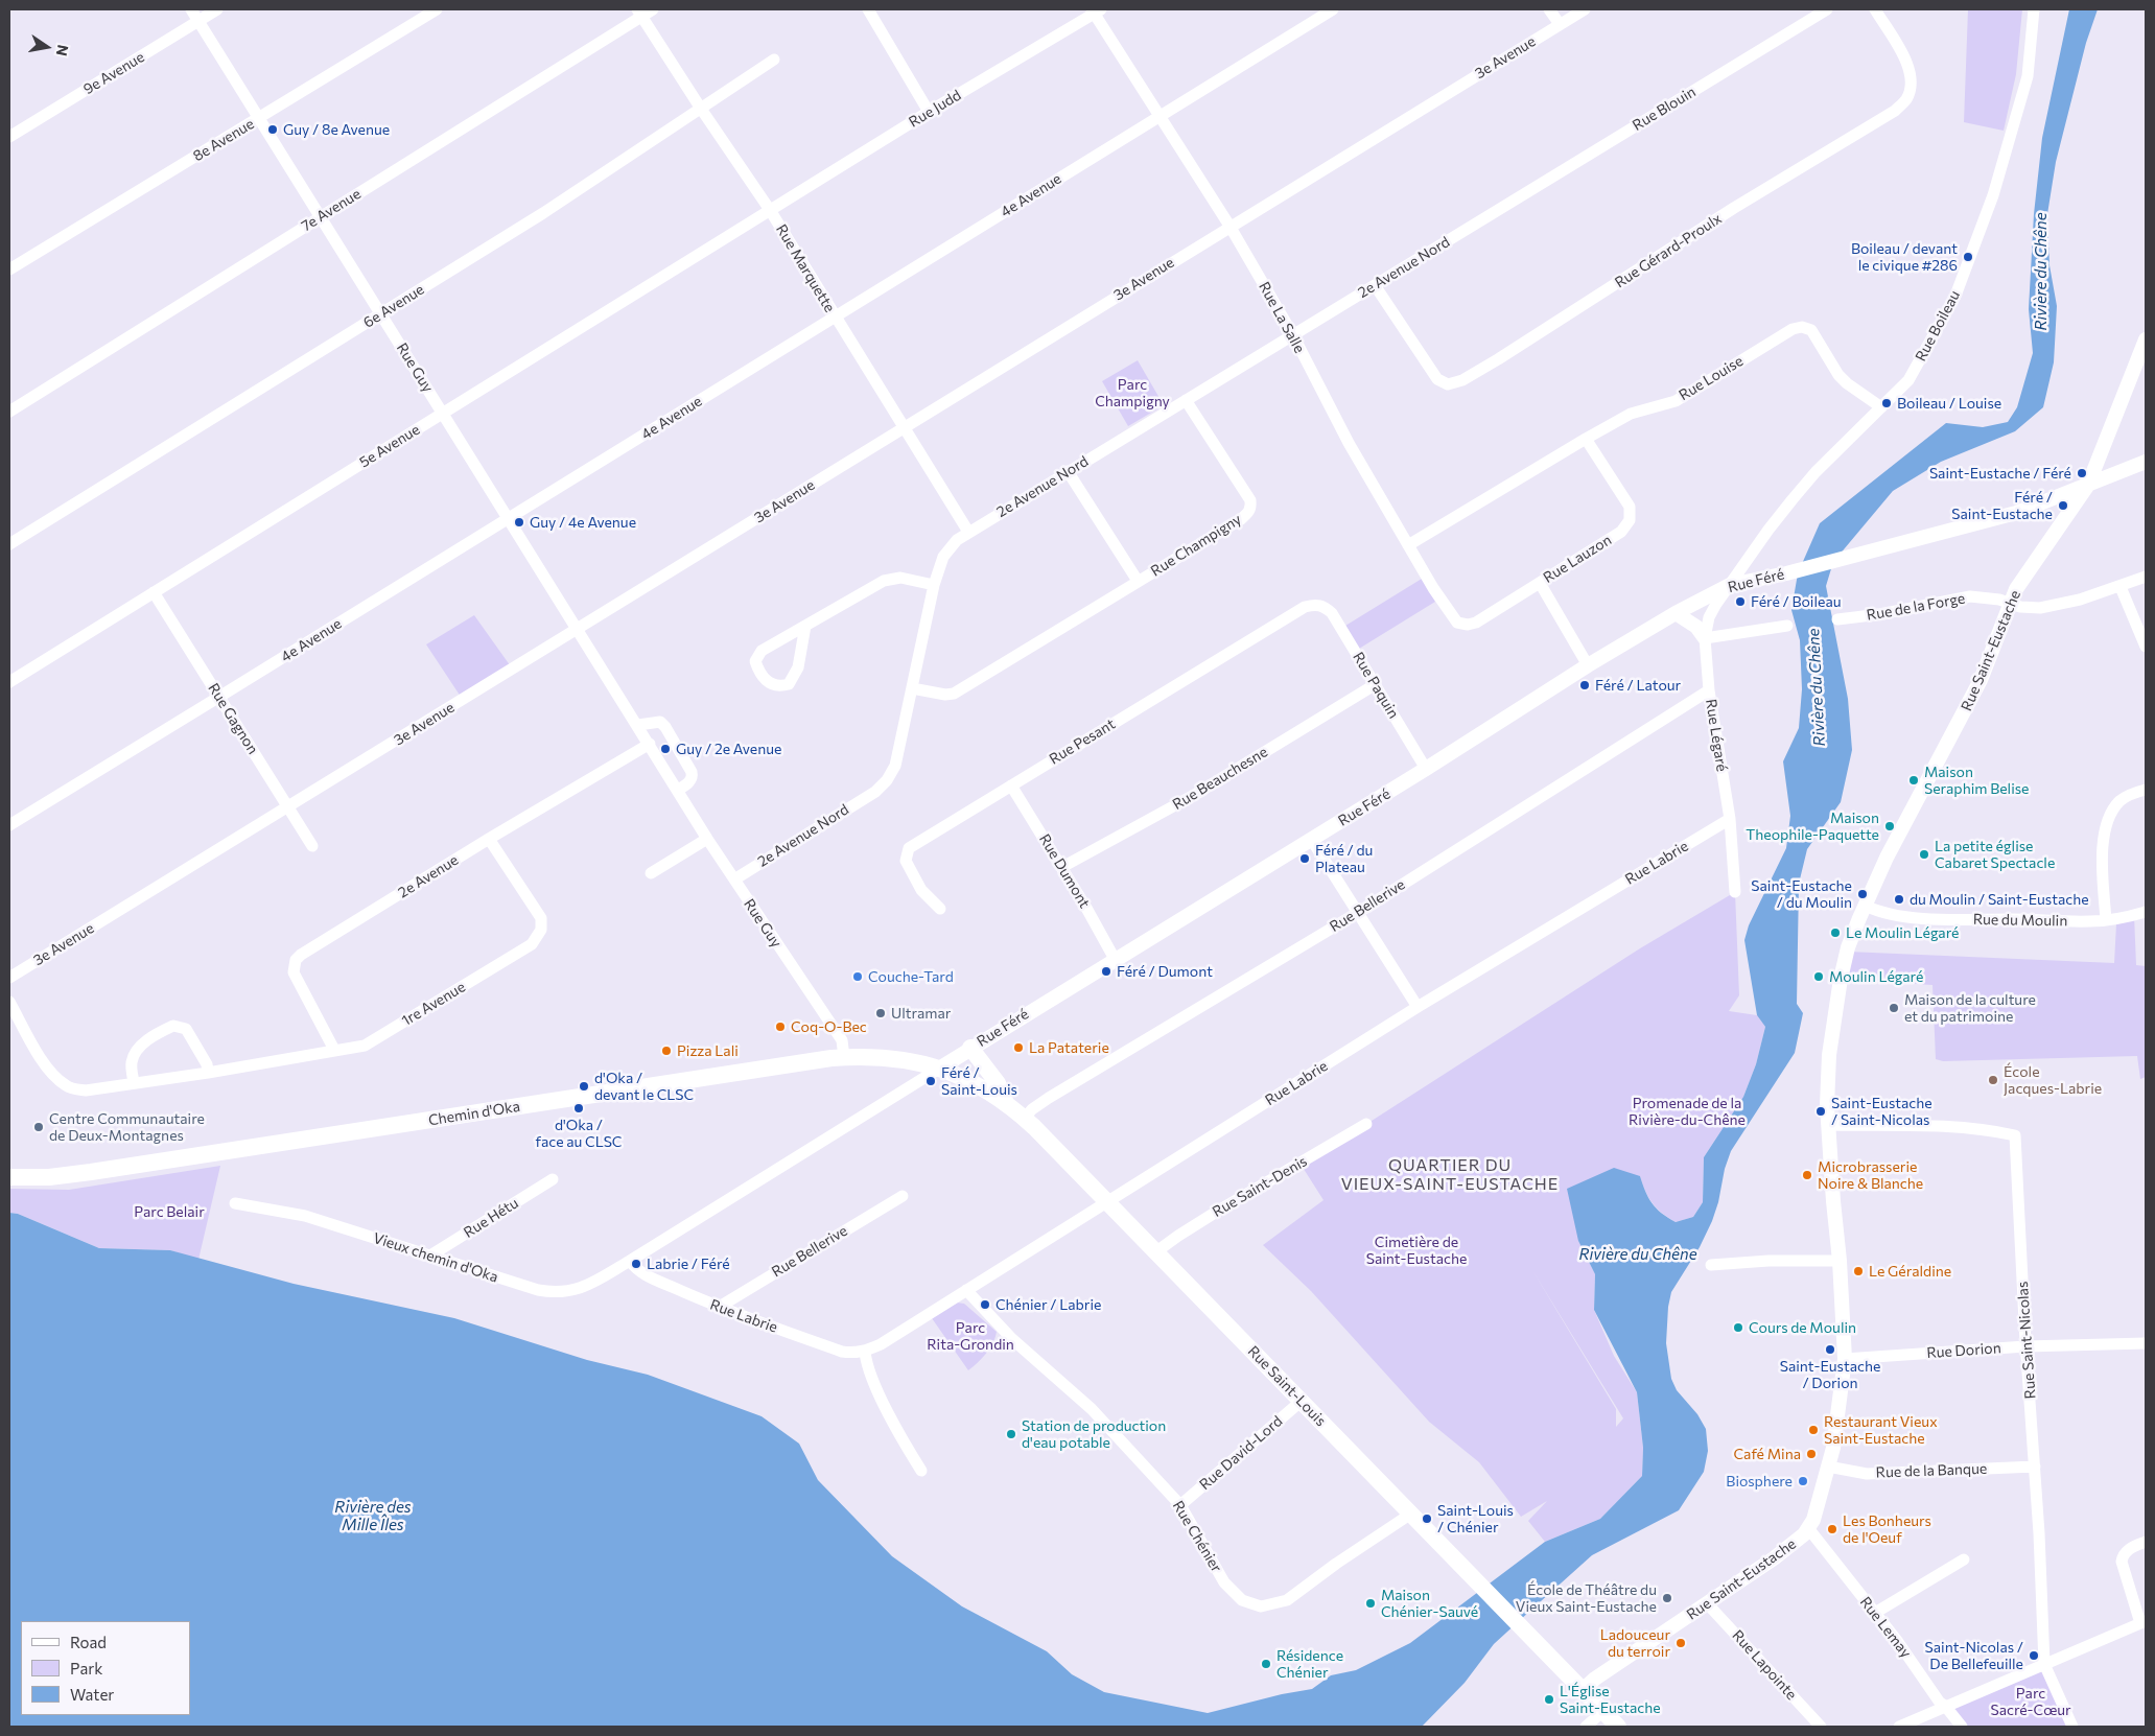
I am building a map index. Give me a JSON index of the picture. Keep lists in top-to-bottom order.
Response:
{
  "streets": {
    "main road": ["Chemin d'Oka", "Rue Saint-Louis"],
    "street": [
      "3e Avenue",
      "9e Avenue",
      "Rue Judd",
      "Rue Blouin",
      "8e Avenue",
      "4e Avenue",
      "7e Avenue",
      "Rue Gérard-Proulx",
      "2e Avenue Nord",
      "Rue Marquette",
      "6e Avenue",
      "Rue La Salle",
      "Rue Boileau",
      "Rue Guy",
      "Rue Louise",
      "5e Avenue",
      "Rue Champigny",
      "Rue Lauzon",
      "Rue Féré",
      "Rue de la Forge",
      "Rue Saint-Eustache",
      "Rue Paquin",
      "Rue Gagnon",
      "Rue Légaré",
      "Rue Pesant",
      "Rue Beauchesne",
      "Rue Labrie",
      "Rue Dumont",
      "2e Avenue",
      "Rue Bellerive",
      "Rue du Moulin",
      "1re Avenue",
      "Rue Saint-Denis",
      "Rue Hétu",
      "Vieux chemin d'Oka",
      "Rue Saint-Nicolas",
      "Rue Dorion",
      "Rue David-Lord",
      "Rue de la Banque",
      "Rue Chénier",
      "Rue Lemay",
      "Rue Lapointe"
    ]
  },
  "crossings": [
    ["3e Avenue", "Rue Marquette"],
    ["3e Avenue", "Rue La Salle"],
    ["3e Avenue", "Rue Guy"],
    ["3e Avenue", "Rue Gagnon"],
    ["9e Avenue", "Rue Guy"],
    ["Rue Judd", "Rue Marquette"],
    ["Rue Judd", "Rue La Salle"],
    ["Rue Judd", "5e Avenue"],
    ["Rue Blouin", "2e Avenue Nord"],
    ["8e Avenue", "Rue Guy"],
    ["4e Avenue", "Rue Marquette"],
    ["4e Avenue", "Rue La Salle"],
    ["4e Avenue", "Rue Guy"],
    ["4e Avenue", "Rue Gagnon"],
    ["7e Avenue", "Rue Marquette"],
    ["7e Avenue", "Rue Guy"],
    ["Rue Gérard-Proulx", "2e Avenue Nord"],
    ["2e Avenue Nord", "Rue Marquette"],
    ["2e Avenue Nord", "Rue La Salle"],
    ["2e Avenue Nord", "Rue Guy"],
    ["2e Avenue Nord", "Rue Champigny"],
    ["Rue Marquette", "6e Avenue"],
    ["Rue Marquette", "5e Avenue"],
    ["6e Avenue", "Rue Guy"],
    ["Rue La Salle", "Rue Louise"],
    ["Rue La Salle", "Rue Lauzon"],
    ["Rue Boileau", "Rue Louise"],
    ["Rue Boileau", "Rue Féré"],
    ["Rue Boileau", "Rue Légaré"],
    ["Rue Guy", "5e Avenue"],
    ["Rue Guy", "2e Avenue"],
    ["Rue Guy", "Chemin d'Oka"],
    ["Rue Louise", "Rue Lauzon"],
    ["5e Avenue", "Rue Gagnon"],
    ["Rue Féré", "Rue Saint-Eustache"],
    ["Rue Féré", "Rue Paquin"],
    ["Rue Féré", "Rue Légaré"],
    ["Rue Féré", "Rue Labrie"],
    ["Rue Féré", "Rue Dumont"],
    ["Rue Féré", "Chemin d'Oka"],
    ["Rue Féré", "Vieux chemin d'Oka"],
    ["Rue Féré", "Rue Saint-Louis"],
    ["Rue de la Forge", "Rue Saint-Eustache"],
    ["Rue Saint-Eustache", "Rue du Moulin"],
    ["Rue Saint-Eustache", "Rue Saint-Nicolas"],
    ["Rue Saint-Eustache", "Rue Dorion"],
    ["Rue Saint-Eustache", "Rue Saint-Louis"],
    ["Rue Saint-Eustache", "Rue de la Banque"],
    ["Rue Saint-Eustache", "Rue Lemay"],
    ["Rue Saint-Eustache", "Rue Lapointe"],
    ["Rue Paquin", "Rue Pesant"],
    ["Rue Paquin", "Rue Beauchesne"],
    ["Rue Légaré", "Rue Labrie"],
    ["Rue Légaré", "Rue Bellerive"],
    ["Rue Pesant", "Rue Dumont"],
    ["Rue Beauchesne", "Rue Dumont"],
    ["Rue Labrie", "Rue Bellerive"],
    ["Rue Labrie", "Vieux chemin d'Oka"],
    ["Rue Labrie", "Rue Saint-Louis"],
    ["Rue Labrie", "Rue Chénier"],
    ["2e Avenue", "1re Avenue"],
    ["Rue Bellerive", "Rue Saint-Louis"],
    ["Chemin d'Oka", "Rue Saint-Louis"],
    ["Rue Saint-Denis", "Rue Saint-Louis"],
    ["Rue Hétu", "Vieux chemin d'Oka"],
    ["Rue Saint-Nicolas", "Rue Dorion"],
    ["Rue Saint-Nicolas", "Rue de la Banque"],
    ["Rue Saint-Louis", "Rue David-Lord"],
    ["Rue Saint-Louis", "Rue Chénier"],
    ["Rue David-Lord", "Rue Chénier"]
  ],
  "districts": ["QUARTIER DU VIEUX-SAINT-EUSTACHE"],
  "water": ["Rivière du Chêne", "Rivière des Mille Îles"],
  "parks": [
    "Parc Champigny",
    "Promenade de la Rivière-du-Chêne",
    "Parc Belair",
    "Cimetière de Saint-Eustache",
    "Parc Rita-Grondin",
    "Parc Sacré-Cœur"
  ],
  "places": [
    "Guy / 8e Avenue",
    "Boileau / devant le civique #286",
    "Boileau / Louise",
    "Saint-Eustache / Féré",
    "Féré / Saint-Eustache",
    "Guy / 4e Avenue",
    "Féré / Boileau",
    "Féré / Latour",
    "Guy / 2e Avenue",
    "Maison Seraphim Belise",
    "Maison Theophile-Paquette",
    "La petite église Cabaret Spectacle",
    "Féré / du Plateau",
    "Saint-Eustache / du Moulin",
    "du Moulin / Saint-Eustache",
    "Le Moulin Légaré",
    "Féré / Dumont",
    "Couche-Tard",
    "Moulin Légaré",
    "Maison de la culture et du patrimoine",
    "Ultramar",
    "Coq-O-Bec",
    "La Pataterie",
    "Pizza Lali",
    "École Jacques-Labrie",
    "Féré / Saint-Louis",
    "d'Oka / devant le CLSC",
    "d'Oka / face au CLSC",
    "Saint-Eustache / Saint-Nicolas",
    "Centre Communautaire de Deux-Montagnes",
    "Microbrasserie Noire & Blanche",
    "Labrie / Féré",
    "Le Géraldine",
    "Chénier / Labrie",
    "Cours de Moulin",
    "Saint-Eustache / Dorion",
    "Restaurant Vieux Saint-Eustache",
    "Station de production d'eau potable",
    "Café Mina",
    "Biosphere",
    "Saint-Louis / Chénier",
    "Les Bonheurs de l'Oeuf",
    "École de Théâtre du Vieux Saint-Eustache",
    "Maison Chénier-Sauvé",
    "Ladouceur du terroir",
    "Saint-Nicolas / De Bellefeuille",
    "Résidence Chénier",
    "L'Église Saint-Eustache"
  ],
  "legend": ["Road", "Park", "Water"],
  "north": "right"
}
